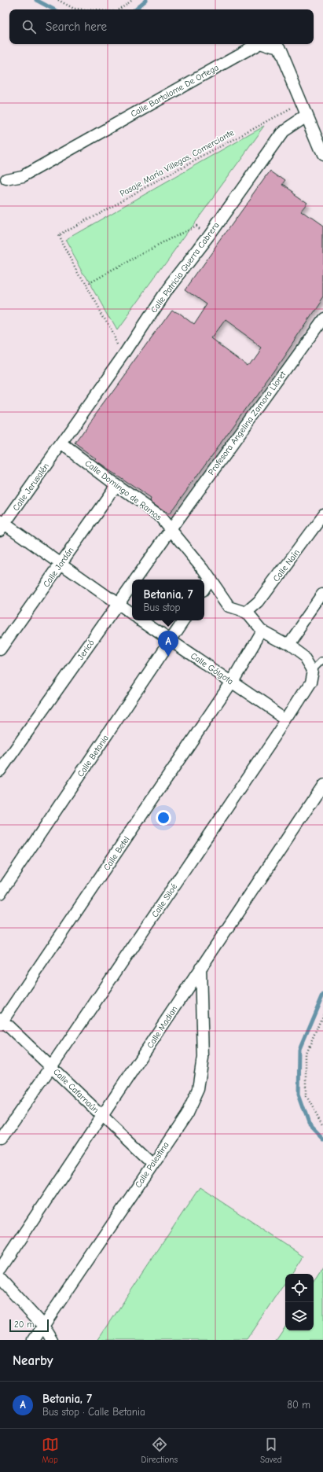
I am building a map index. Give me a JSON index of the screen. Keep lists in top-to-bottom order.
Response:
{
  "streets": {
    "street": [
      "Calle Bartolome De Ortega",
      "Calle Patricia Guerra Cabrera",
      "Profesora Angelina Zamora Lloret",
      "Calle Jerusalén",
      "Calle Domingo de Ramos",
      "Calle Naín",
      "Calle Jordán",
      "Jericó",
      "Calle Gólgota",
      "Calle Betania",
      "Calle Betel",
      "Calle Siloé",
      "Calle Madian",
      "Calle Cafarnaún",
      "Calle Palestina"
    ],
    "path": ["Pasaje María Villegas, Comerciante"]
  },
  "crossings": [
    ["Calle Bartolome De Ortega", "Pasaje María Villegas, Comerciante"],
    ["Calle Bartolome De Ortega", "Calle Patricia Guerra Cabrera"],
    ["Calle Patricia Guerra Cabrera", "Calle Jerusalén"],
    ["Calle Patricia Guerra Cabrera", "Calle Domingo de Ramos"],
    ["Profesora Angelina Zamora Lloret", "Calle Domingo de Ramos"],
    ["Profesora Angelina Zamora Lloret", "Jericó"],
    ["Calle Jerusalén", "Calle Domingo de Ramos"],
    ["Calle Domingo de Ramos", "Calle Naín"],
    ["Calle Domingo de Ramos", "Calle Jordán"],
    ["Calle Domingo de Ramos", "Jericó"],
    ["Calle Gólgota", "Calle Betania"],
    ["Calle Gólgota", "Calle Betel"],
    ["Calle Gólgota", "Calle Siloé"],
    ["Calle Betel", "Calle Cafarnaún"],
    ["Calle Siloé", "Calle Cafarnaún"],
    ["Calle Madian", "Calle Cafarnaún"],
    ["Calle Madian", "Calle Palestina"],
    ["Calle Cafarnaún", "Calle Palestina"]
  ],
  "scale_bar": "20 m",
  "page": {
    "search": "Search here",
    "popup": ["Betania, 7", "Bus stop"],
    "pins": "A",
    "scale": "20 m",
    "heading": "Nearby",
    "list": [
      {
        "mark": "A",
        "name": "Betania, 7",
        "note": "Bus stop · Calle Betania",
        "value": "80 m"
      }
    ],
    "nav": ["Map", "Directions", "Saved"]
  }
}
